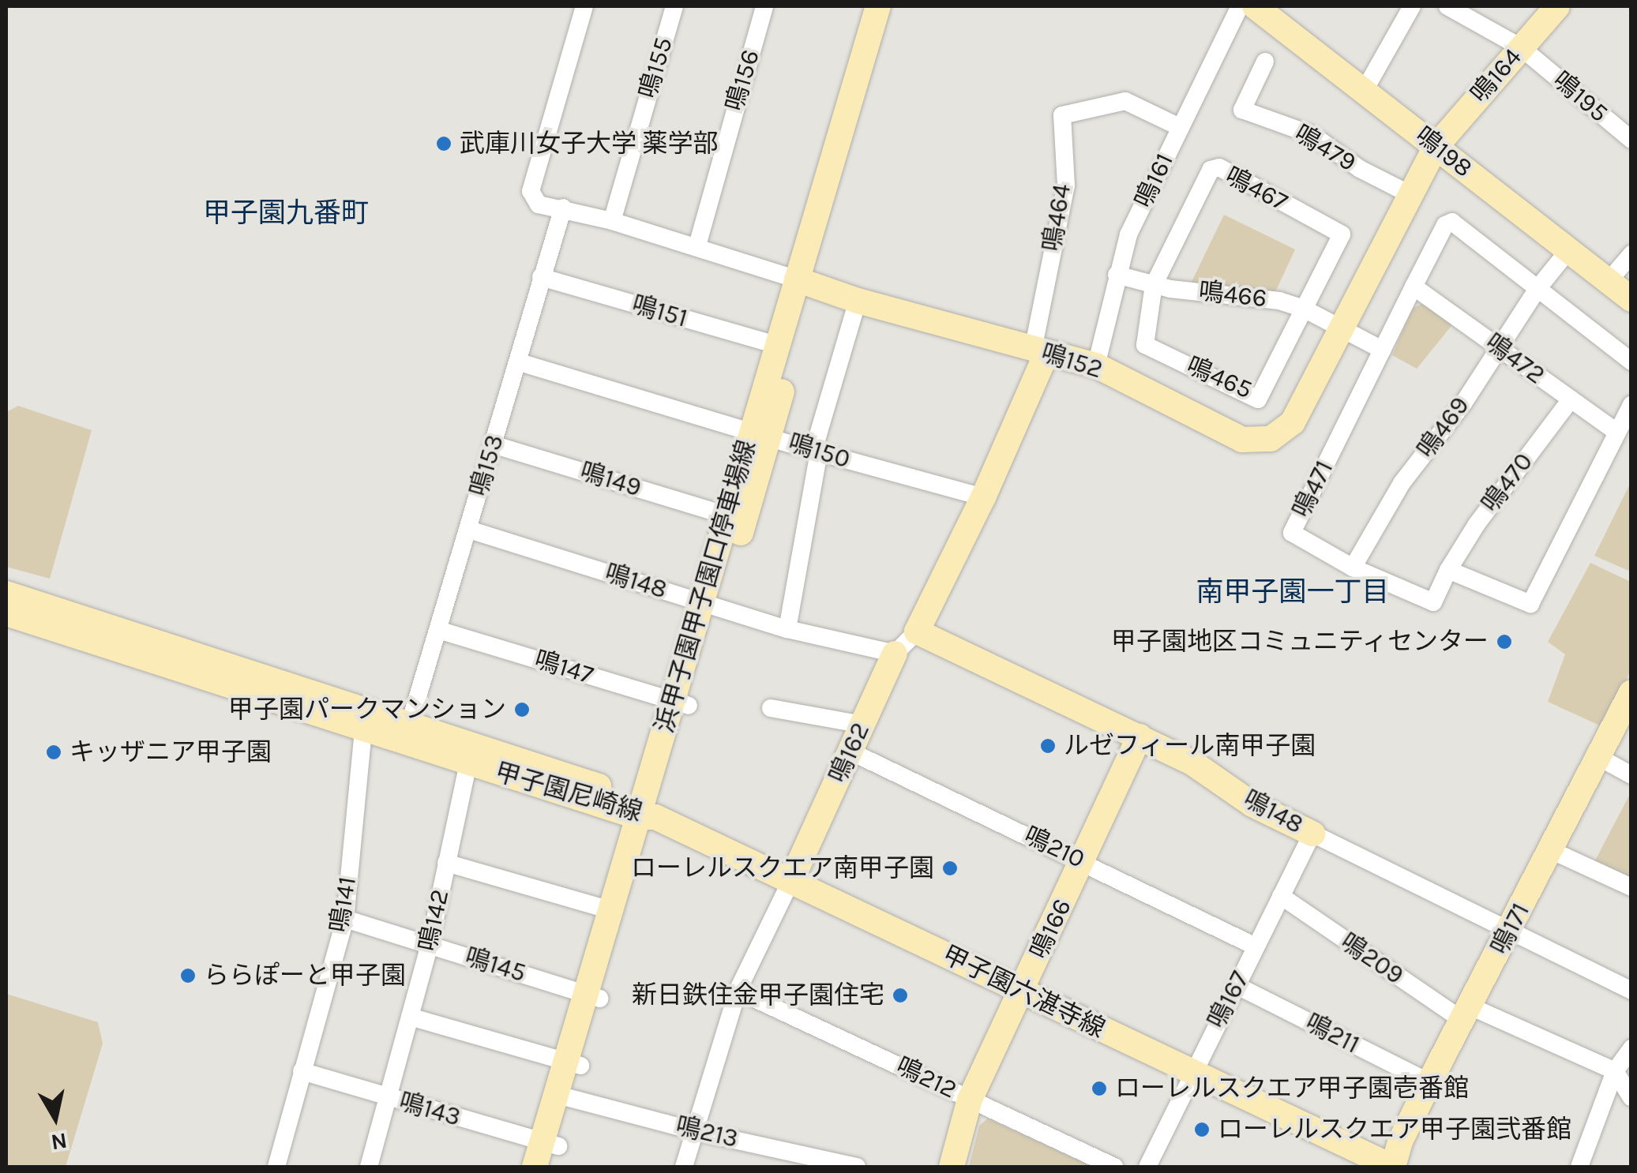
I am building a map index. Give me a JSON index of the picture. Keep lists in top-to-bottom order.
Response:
{
  "streets": {
    "main road": [
      "鳴164",
      "鳴198",
      "鳴152",
      "鳴148",
      "浜甲子園甲子園口停車場線",
      "鳴162",
      "甲子園尼崎線",
      "鳴166",
      "鳴171",
      "甲子園六湛寺線"
    ],
    "street": [
      "鳴155",
      "鳴156",
      "鳴195",
      "鳴479",
      "鳴161",
      "鳴467",
      "鳴464",
      "鳴466",
      "鳴151",
      "鳴472",
      "鳴465",
      "鳴469",
      "鳴150",
      "鳴153",
      "鳴149",
      "鳴470",
      "鳴471",
      "鳴147",
      "鳴210",
      "鳴141",
      "鳴142",
      "鳴209",
      "鳴145",
      "鳴167",
      "鳴211",
      "鳴212",
      "鳴143",
      "鳴213"
    ]
  },
  "crossings": [
    ["鳴155", "鳴152"],
    ["鳴164", "鳴195"],
    ["鳴164", "鳴198"],
    ["鳴164", "鳴152"],
    ["鳴156", "鳴152"],
    ["鳴479", "鳴152"],
    ["鳴198", "鳴152"],
    ["鳴161", "鳴464"],
    ["鳴161", "鳴466"],
    ["鳴161", "鳴152"],
    ["鳴467", "鳴466"],
    ["鳴467", "鳴465"],
    ["鳴464", "鳴152"],
    ["鳴464", "鳴162"],
    ["鳴466", "鳴152"],
    ["鳴466", "鳴465"],
    ["鳴151", "鳴153"],
    ["鳴151", "浜甲子園甲子園口停車場線"],
    ["鳴472", "鳴469"],
    ["鳴472", "鳴470"],
    ["鳴472", "鳴471"],
    ["鳴152", "鳴153"],
    ["鳴152", "浜甲子園甲子園口停車場線"],
    ["鳴152", "鳴162"],
    ["鳴469", "鳴471"],
    ["鳴150", "鳴153"],
    ["鳴150", "浜甲子園甲子園口停車場線"],
    ["鳴150", "鳴162"],
    ["鳴153", "鳴149"],
    ["鳴153", "鳴148"],
    ["鳴153", "鳴147"],
    ["鳴153", "甲子園尼崎線"],
    ["鳴149", "浜甲子園甲子園口停車場線"],
    ["鳴470", "鳴471"],
    ["鳴148", "浜甲子園甲子園口停車場線"],
    ["鳴148", "鳴162"],
    ["鳴148", "鳴166"],
    ["鳴148", "鳴171"],
    ["鳴148", "鳴167"],
    ["浜甲子園甲子園口停車場線", "鳴147"],
    ["浜甲子園甲子園口停車場線", "甲子園尼崎線"],
    ["浜甲子園甲子園口停車場線", "鳴145"],
    ["浜甲子園甲子園口停車場線", "甲子園六湛寺線"],
    ["浜甲子園甲子園口停車場線", "鳴143"],
    ["浜甲子園甲子園口停車場線", "鳴213"],
    ["鳴162", "鳴210"],
    ["鳴162", "甲子園六湛寺線"],
    ["鳴162", "鳴212"],
    ["鳴162", "鳴213"],
    ["甲子園尼崎線", "鳴141"],
    ["甲子園尼崎線", "鳴142"],
    ["甲子園尼崎線", "甲子園六湛寺線"],
    ["鳴210", "鳴166"],
    ["鳴210", "鳴167"],
    ["鳴141", "鳴145"],
    ["鳴141", "鳴143"],
    ["鳴142", "鳴145"],
    ["鳴142", "鳴143"],
    ["鳴166", "甲子園六湛寺線"],
    ["鳴166", "鳴212"],
    ["鳴171", "鳴209"],
    ["鳴171", "甲子園六湛寺線"],
    ["鳴171", "鳴211"],
    ["鳴209", "鳴167"],
    ["甲子園六湛寺線", "鳴167"],
    ["鳴167", "鳴211"]
  ],
  "districts": ["甲子園九番町", "南甲子園一丁目"],
  "places": [
    "武庫川女子大学 薬学部",
    "甲子園地区コミュニティセンター",
    "甲子園パークマンション",
    "ルゼフィール南甲子園",
    "キッザニア甲子園",
    "ローレルスクエア南甲子園",
    "ららぽーと甲子園",
    "新日鉄住金甲子園住宅",
    "ローレルスクエア甲子園壱番館",
    "ローレルスクエア甲子園弐番館"
  ],
  "north": "bottom"
}
